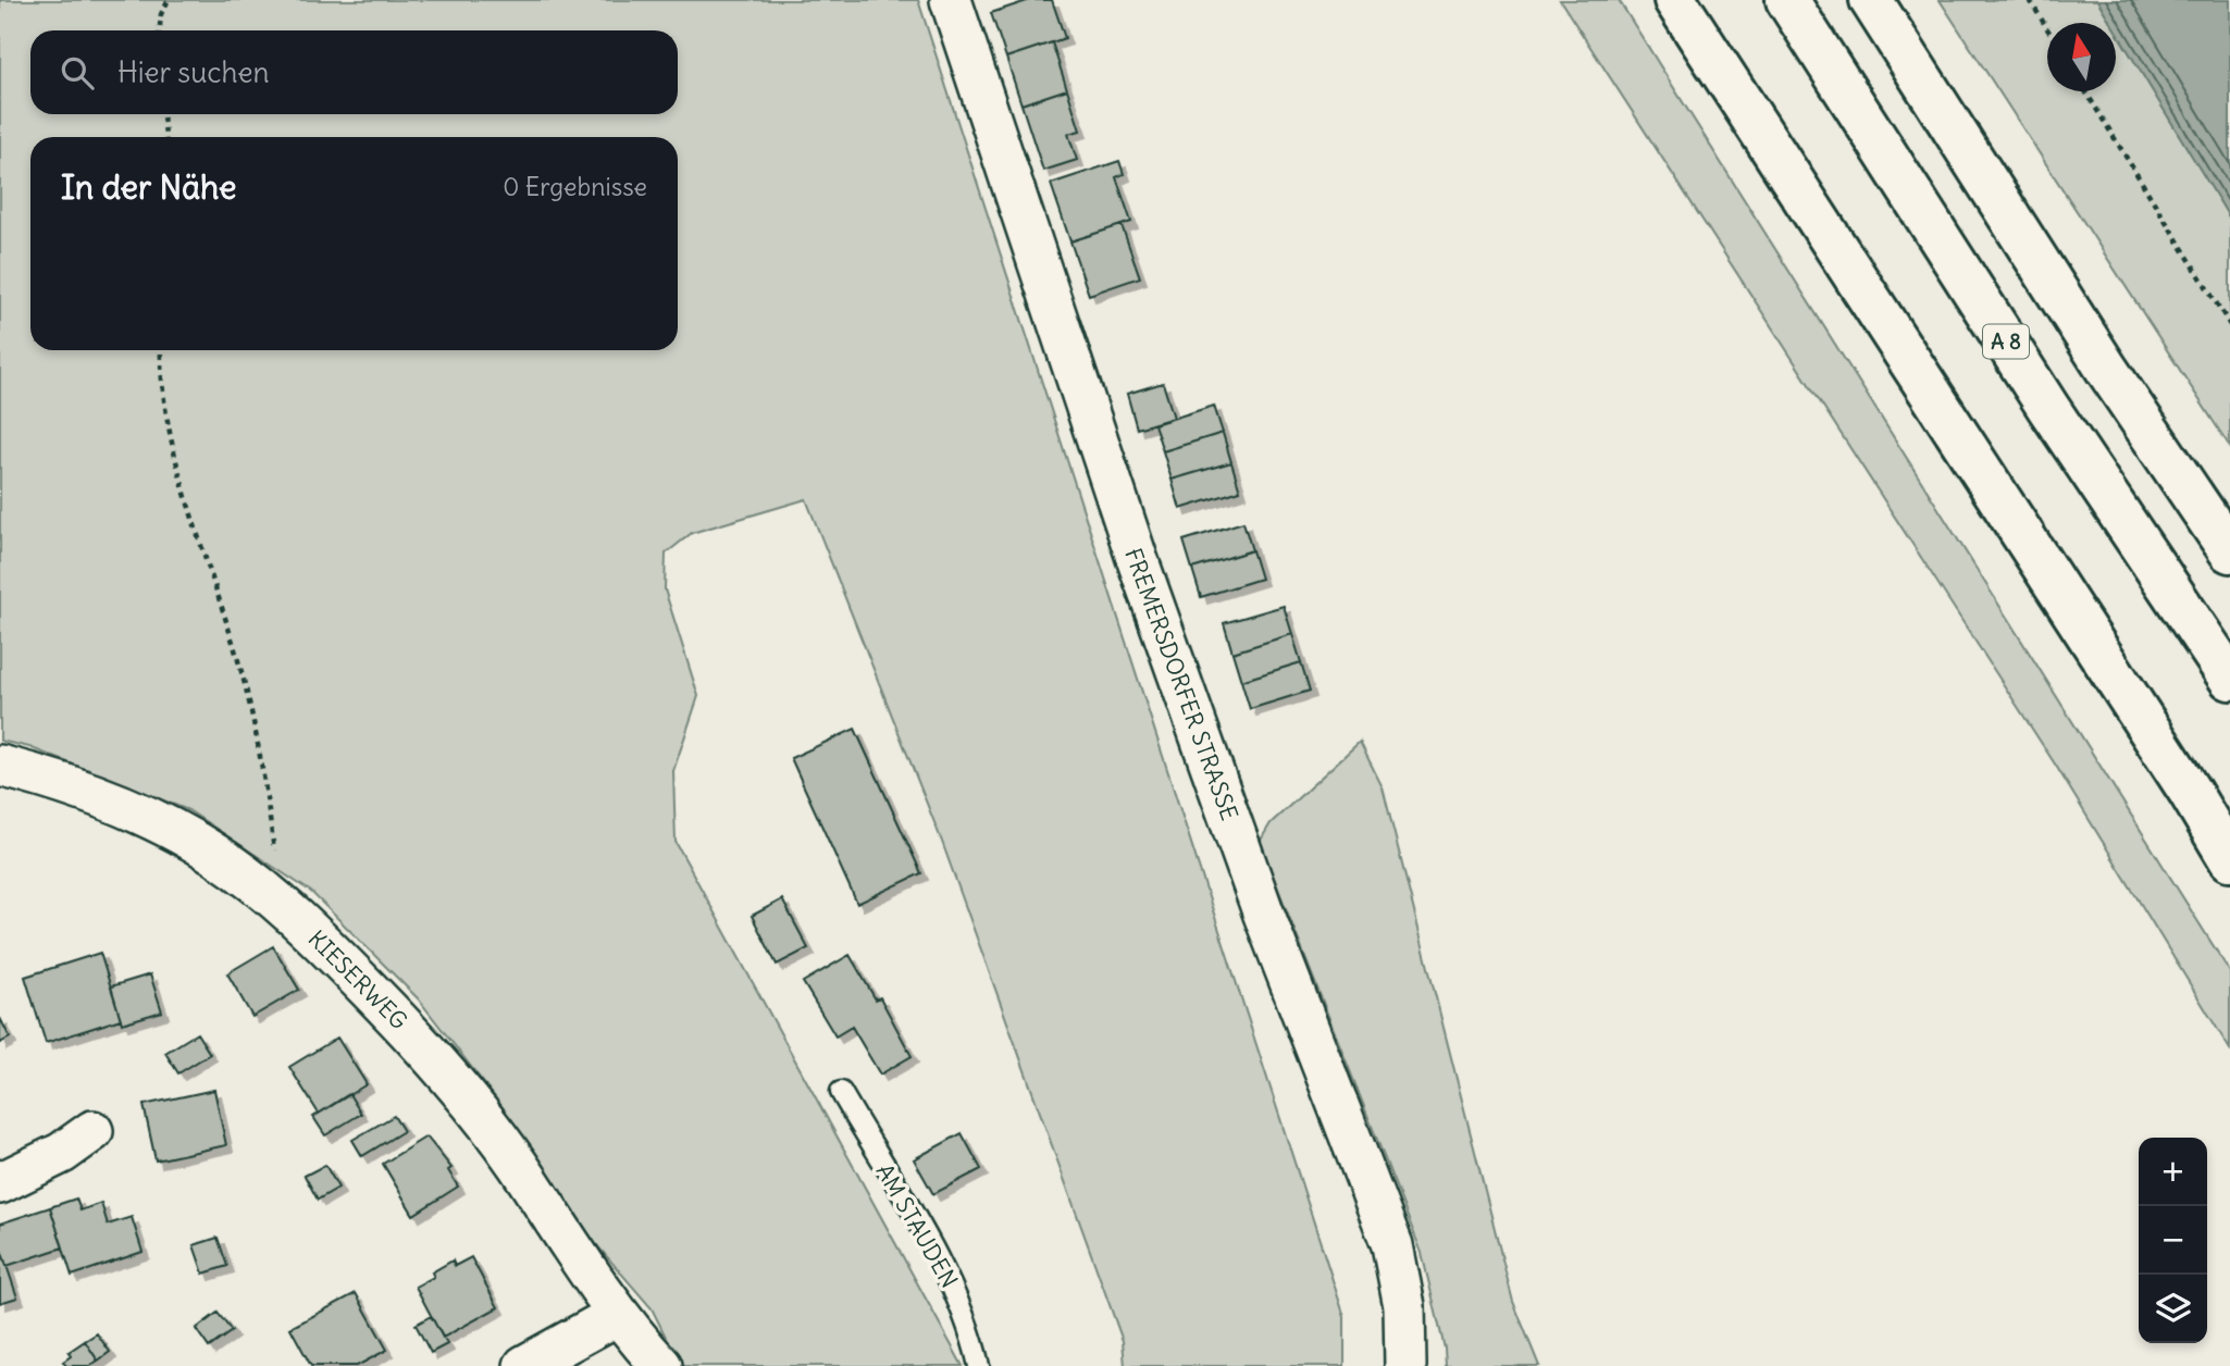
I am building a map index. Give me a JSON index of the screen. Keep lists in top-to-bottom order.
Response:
{
  "streets": {
    "main road": ["A 8"],
    "street": ["FREMERSDORFER STRASSE", "KIESERWEG"],
    "lane": ["AM STAUDEN"]
  },
  "north": "top",
  "page": {
    "search": "Hier suchen",
    "heading": ["In der Nähe", "0 Ergebnisse"],
    "map_buttons": ["+", "−"]
  }
}
